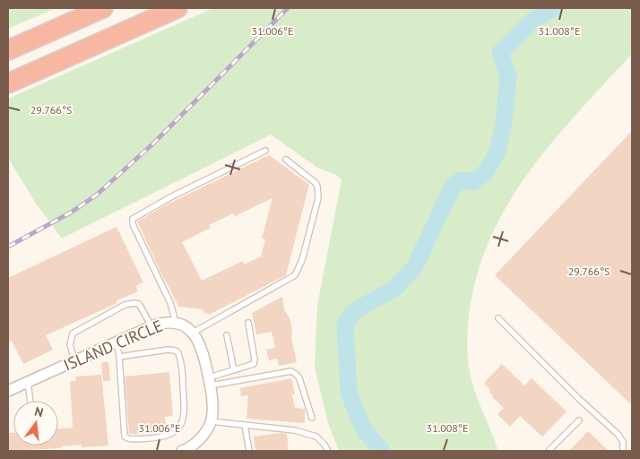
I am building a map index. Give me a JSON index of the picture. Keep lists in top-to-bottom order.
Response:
{
  "streets": {
    "street": ["ISLAND CIRCLE"]
  },
  "north": "top",
  "coordinates": ["31.006°E", "31.008°E", "29.766°S"]
}
